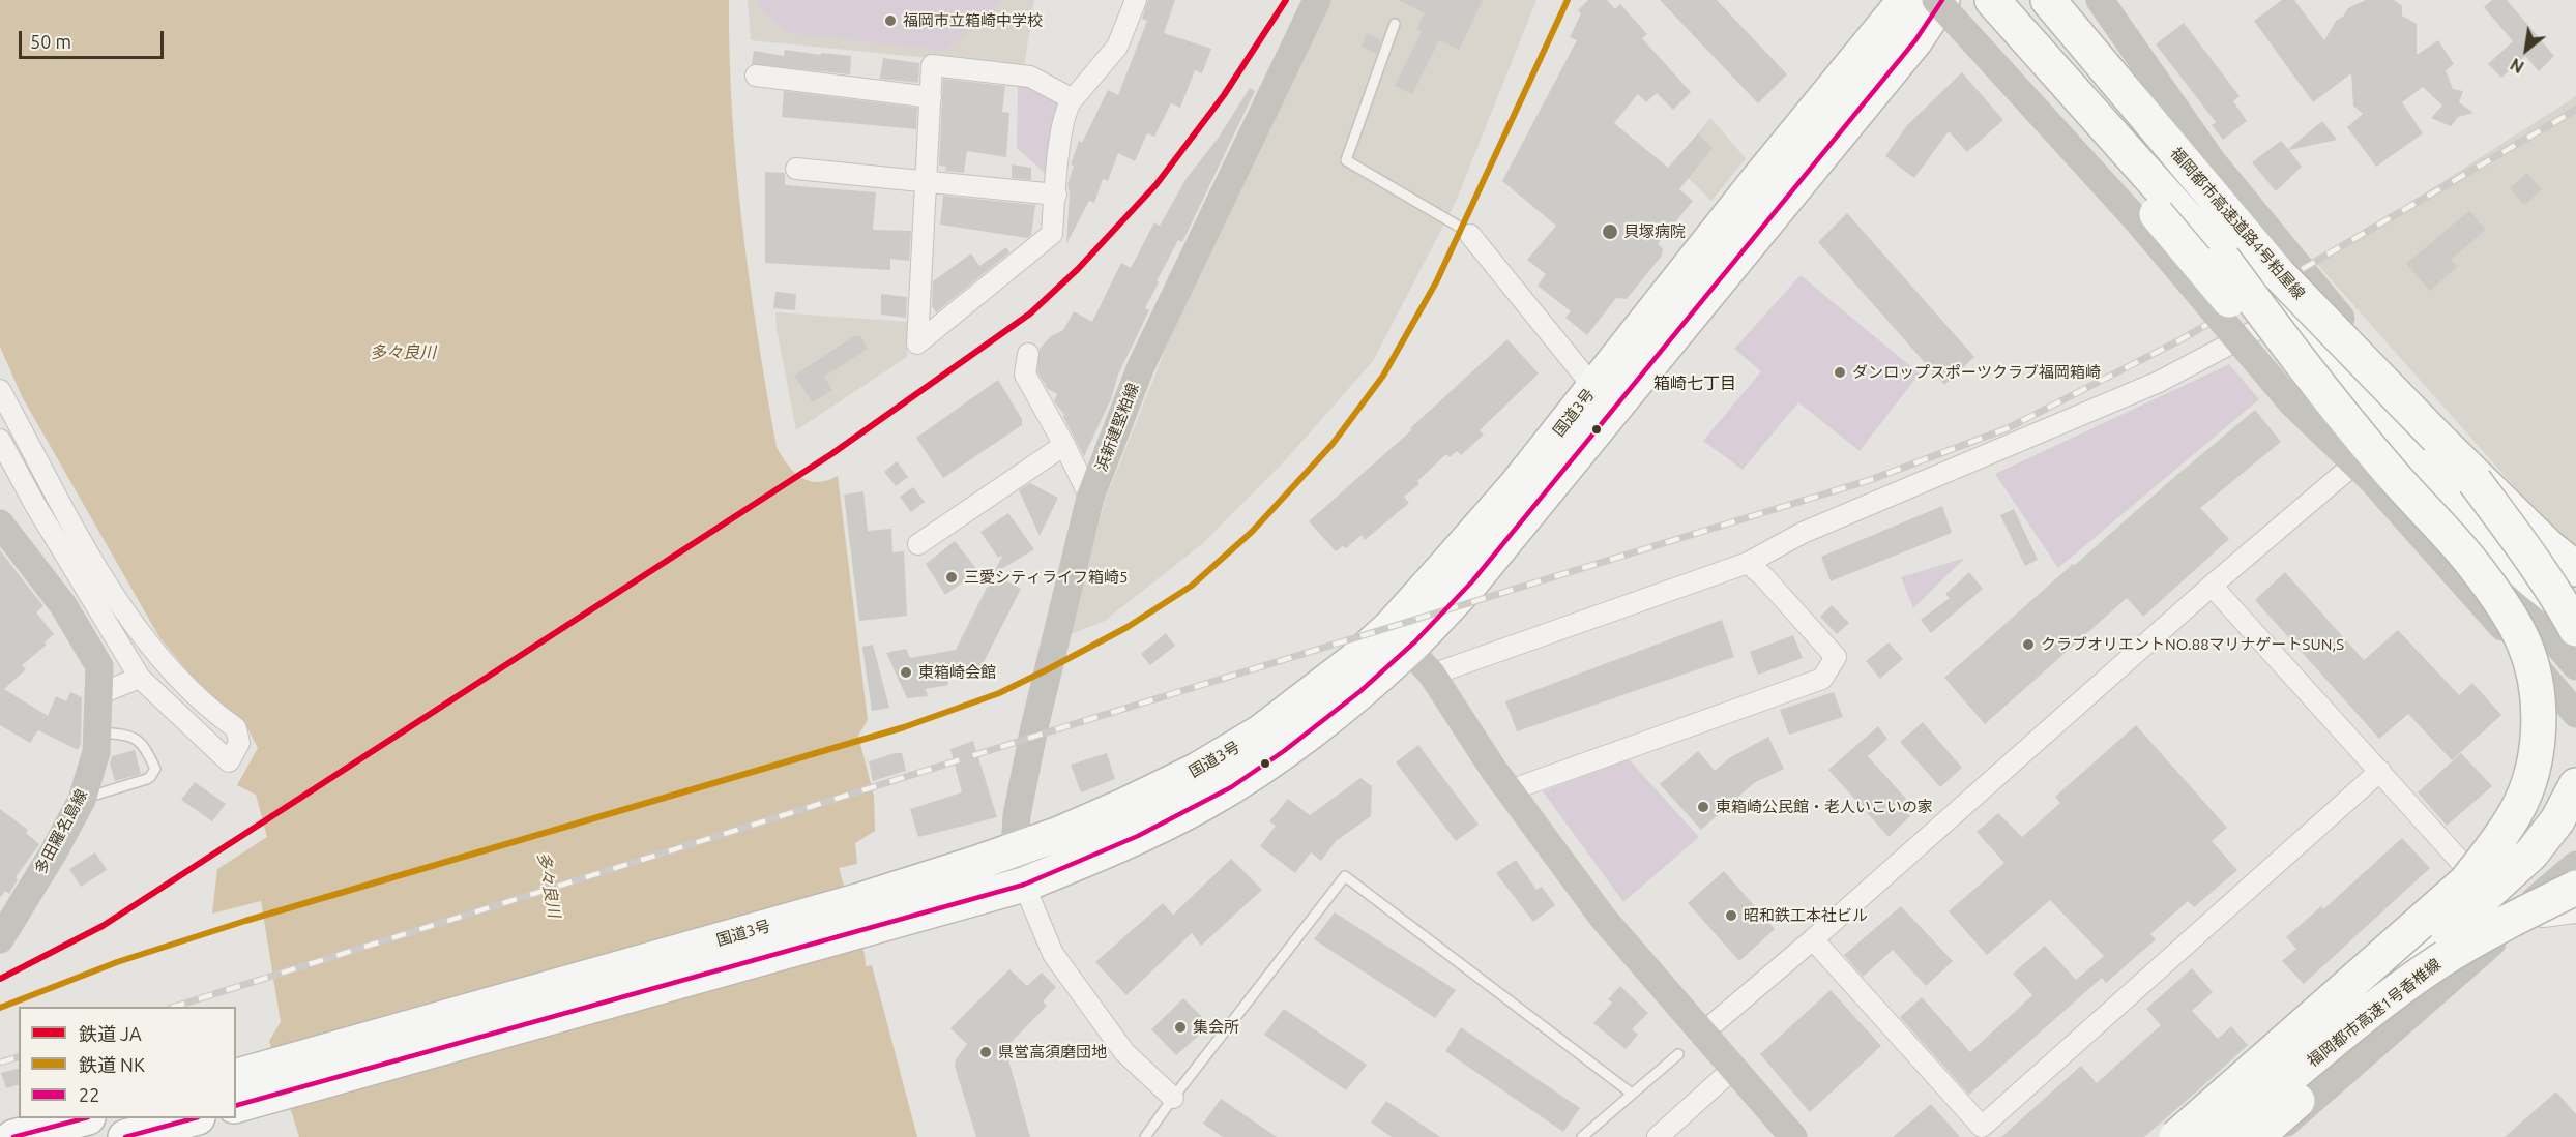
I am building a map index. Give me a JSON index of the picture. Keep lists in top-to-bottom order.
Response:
{
  "streets": {
    "highway": ["福岡都市高速道路4号粕屋線", "国道3号", "福岡都市高速1号香椎線"],
    "street": ["浜新建堅粕線", "多田羅名島線"]
  },
  "crossings": [
    ["国道3号", "浜新建堅粕線"]
  ],
  "districts": ["箱崎七丁目"],
  "water": ["多々良川"],
  "places": [
    "福岡市立箱崎中学校",
    "貝塚病院",
    "ダンロップスポーツクラブ福岡箱崎",
    "三愛シティライフ箱崎5",
    "クラブオリエントNO.88マリナゲートSUN,S",
    "東箱崎会館",
    "東箱崎公民館・老人いこいの家",
    "昭和鉄工本社ビル",
    "集会所",
    "県営高須磨団地"
  ],
  "lines": ["rail line JA", "rail line NK", "transit line 22"],
  "legend": ["鉄道 JA", "鉄道 NK", "22"],
  "scale_bar": "50 m",
  "north": "bottom left"
}
